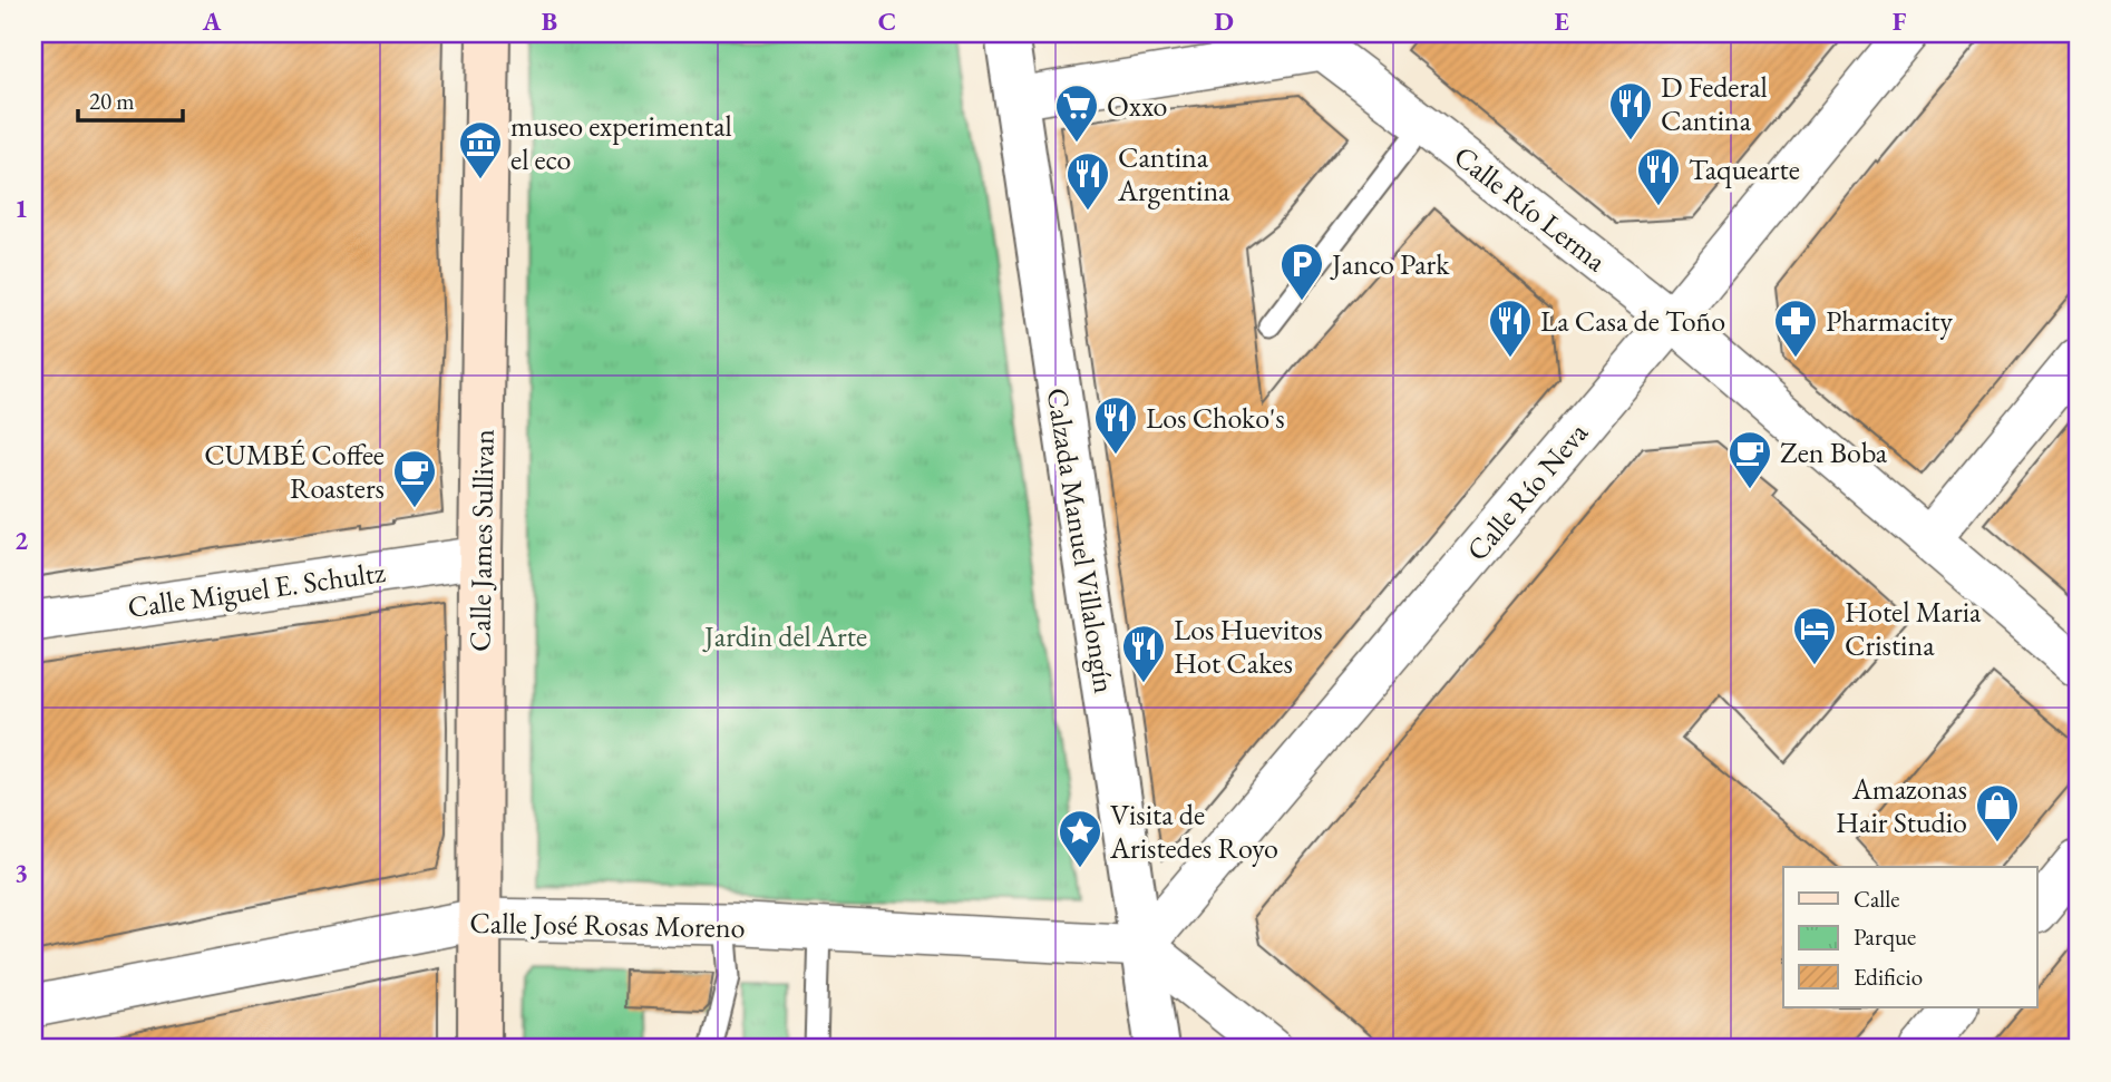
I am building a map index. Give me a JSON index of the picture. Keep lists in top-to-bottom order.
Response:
{
  "streets": {
    "main road": ["Calle James Sullivan"],
    "street": [
      "Calle Río Lerma",
      "Calle Río Neva",
      "Calzada Manuel Villalongín",
      "Calle Miguel E. Schultz",
      "Calle José Rosas Moreno"
    ]
  },
  "crossings": [
    ["Calle Río Lerma", "Calle Río Neva"],
    ["Calle Río Lerma", "Calzada Manuel Villalongín"],
    ["Calle Río Neva", "Calzada Manuel Villalongín"],
    ["Calle Río Neva", "Calle José Rosas Moreno"],
    ["Calle James Sullivan", "Calle Miguel E. Schultz"],
    ["Calle James Sullivan", "Calle José Rosas Moreno"],
    ["Calzada Manuel Villalongín", "Calle José Rosas Moreno"]
  ],
  "parks": ["Jardin del Arte"],
  "places": {
    "restaurant": [
      "D Federal Cantina",
      "Taquearte",
      "Cantina Argentina",
      "La Casa de Toño",
      "Los Choko's",
      "Los Huevitos Hot Cakes"
    ],
    "supermarket": ["Oxxo"],
    "museum": ["museo experimental el eco"],
    "parking": ["Janco Park"],
    "pharmacy": ["Pharmacity"],
    "cafe": ["Zen Boba", "CUMBÉ Coffee Roasters"],
    "hotel": ["Hotel Maria Cristina"],
    "shop": ["Amazonas Hair Studio"],
    "place": ["Visita de Aristedes Royo"]
  },
  "legend": ["Calle", "Parque", "Edificio"],
  "scale_bar": "20 m",
  "grid": {
    "columns": [
      "A",
      "B",
      "C",
      "D",
      "E",
      "F"
    ],
    "rows": ["1", "2", "3"]
  }
}
